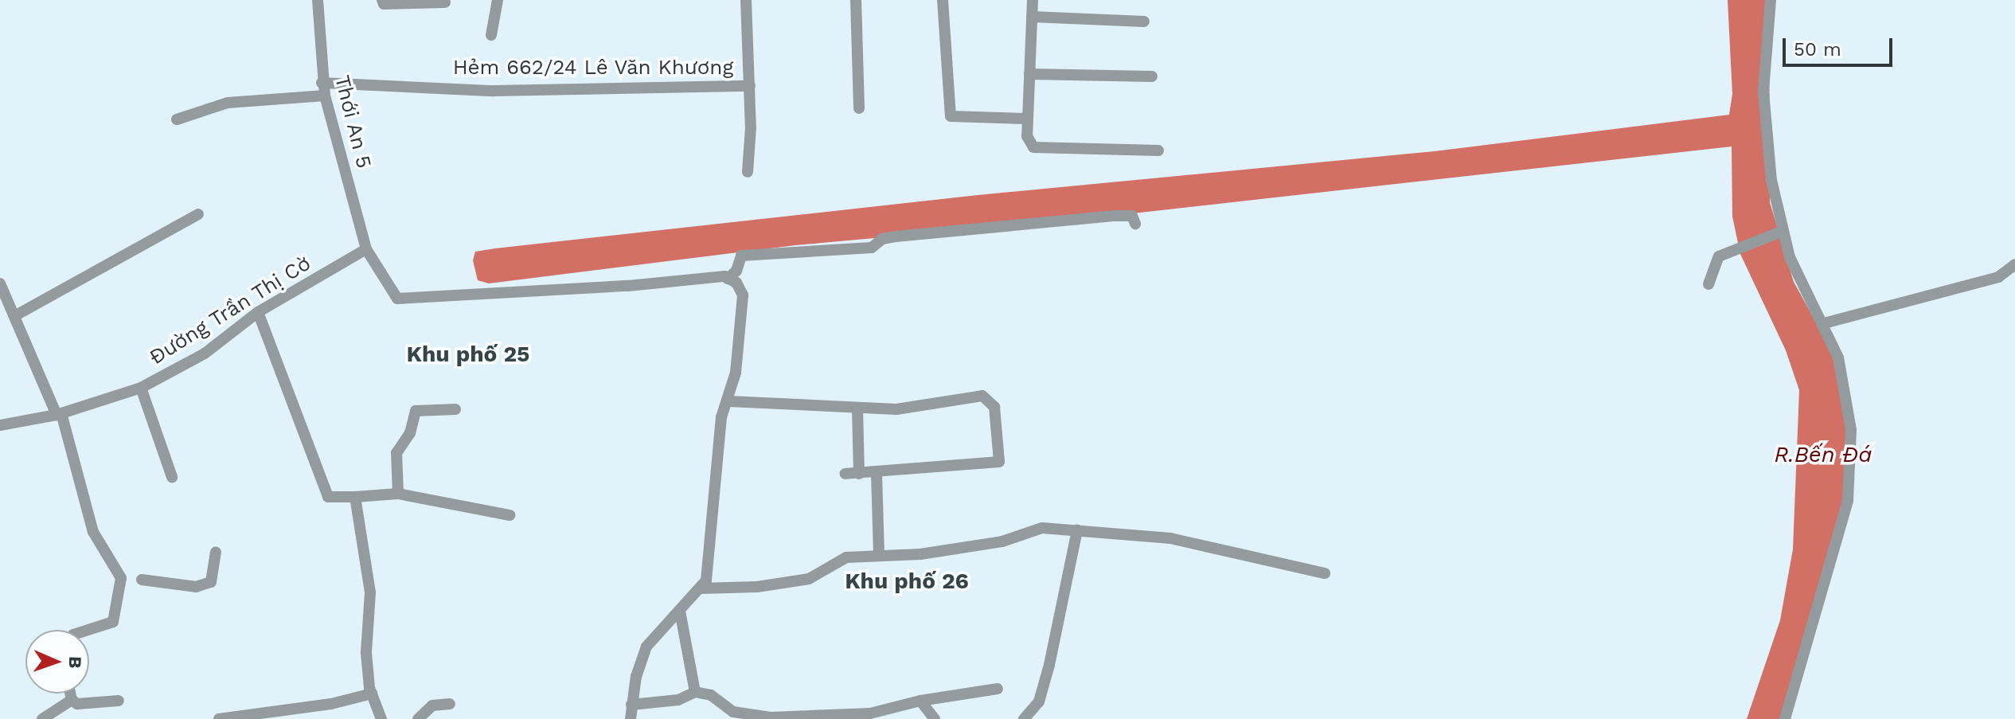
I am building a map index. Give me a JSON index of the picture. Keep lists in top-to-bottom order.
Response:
{
  "streets": {
    "street": ["Hẻm 662/24 Lê Văn Khương", "Thới An 5", "Đường Trần Thị Cờ"]
  },
  "crossings": [
    ["Hẻm 662/24 Lê Văn Khương", "Thới An 5"],
    ["Thới An 5", "Đường Trần Thị Cờ"]
  ],
  "districts": ["Khu phố 25", "Khu phố 26"],
  "water": ["R.Bến Đá"],
  "scale_bar": "50 m",
  "north": "right"
}
